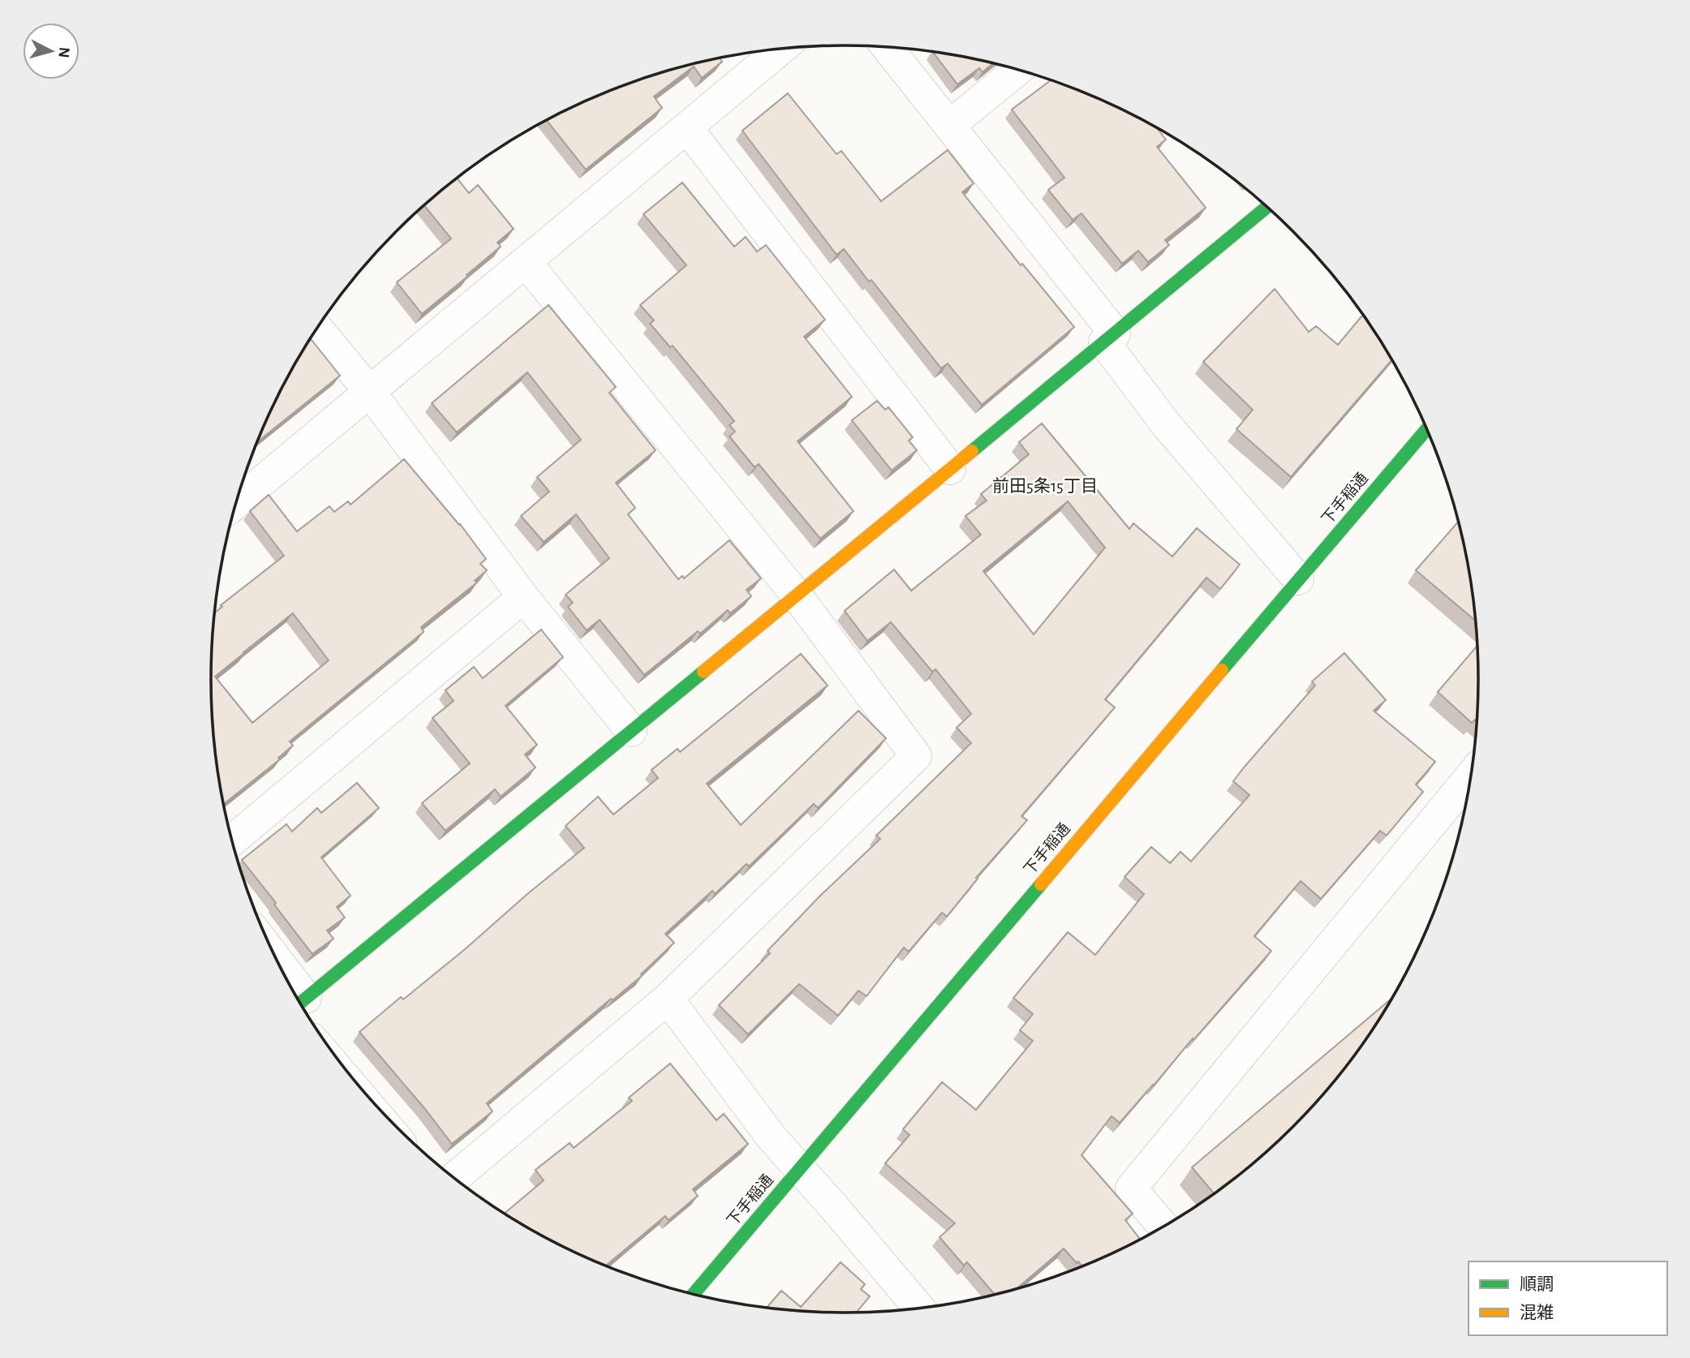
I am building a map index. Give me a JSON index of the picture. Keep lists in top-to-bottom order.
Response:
{
  "streets": {
    "street": ["下手稲通"]
  },
  "districts": ["前田5条15丁目"],
  "legend": ["順調", "混雑"],
  "north": "right"
}
